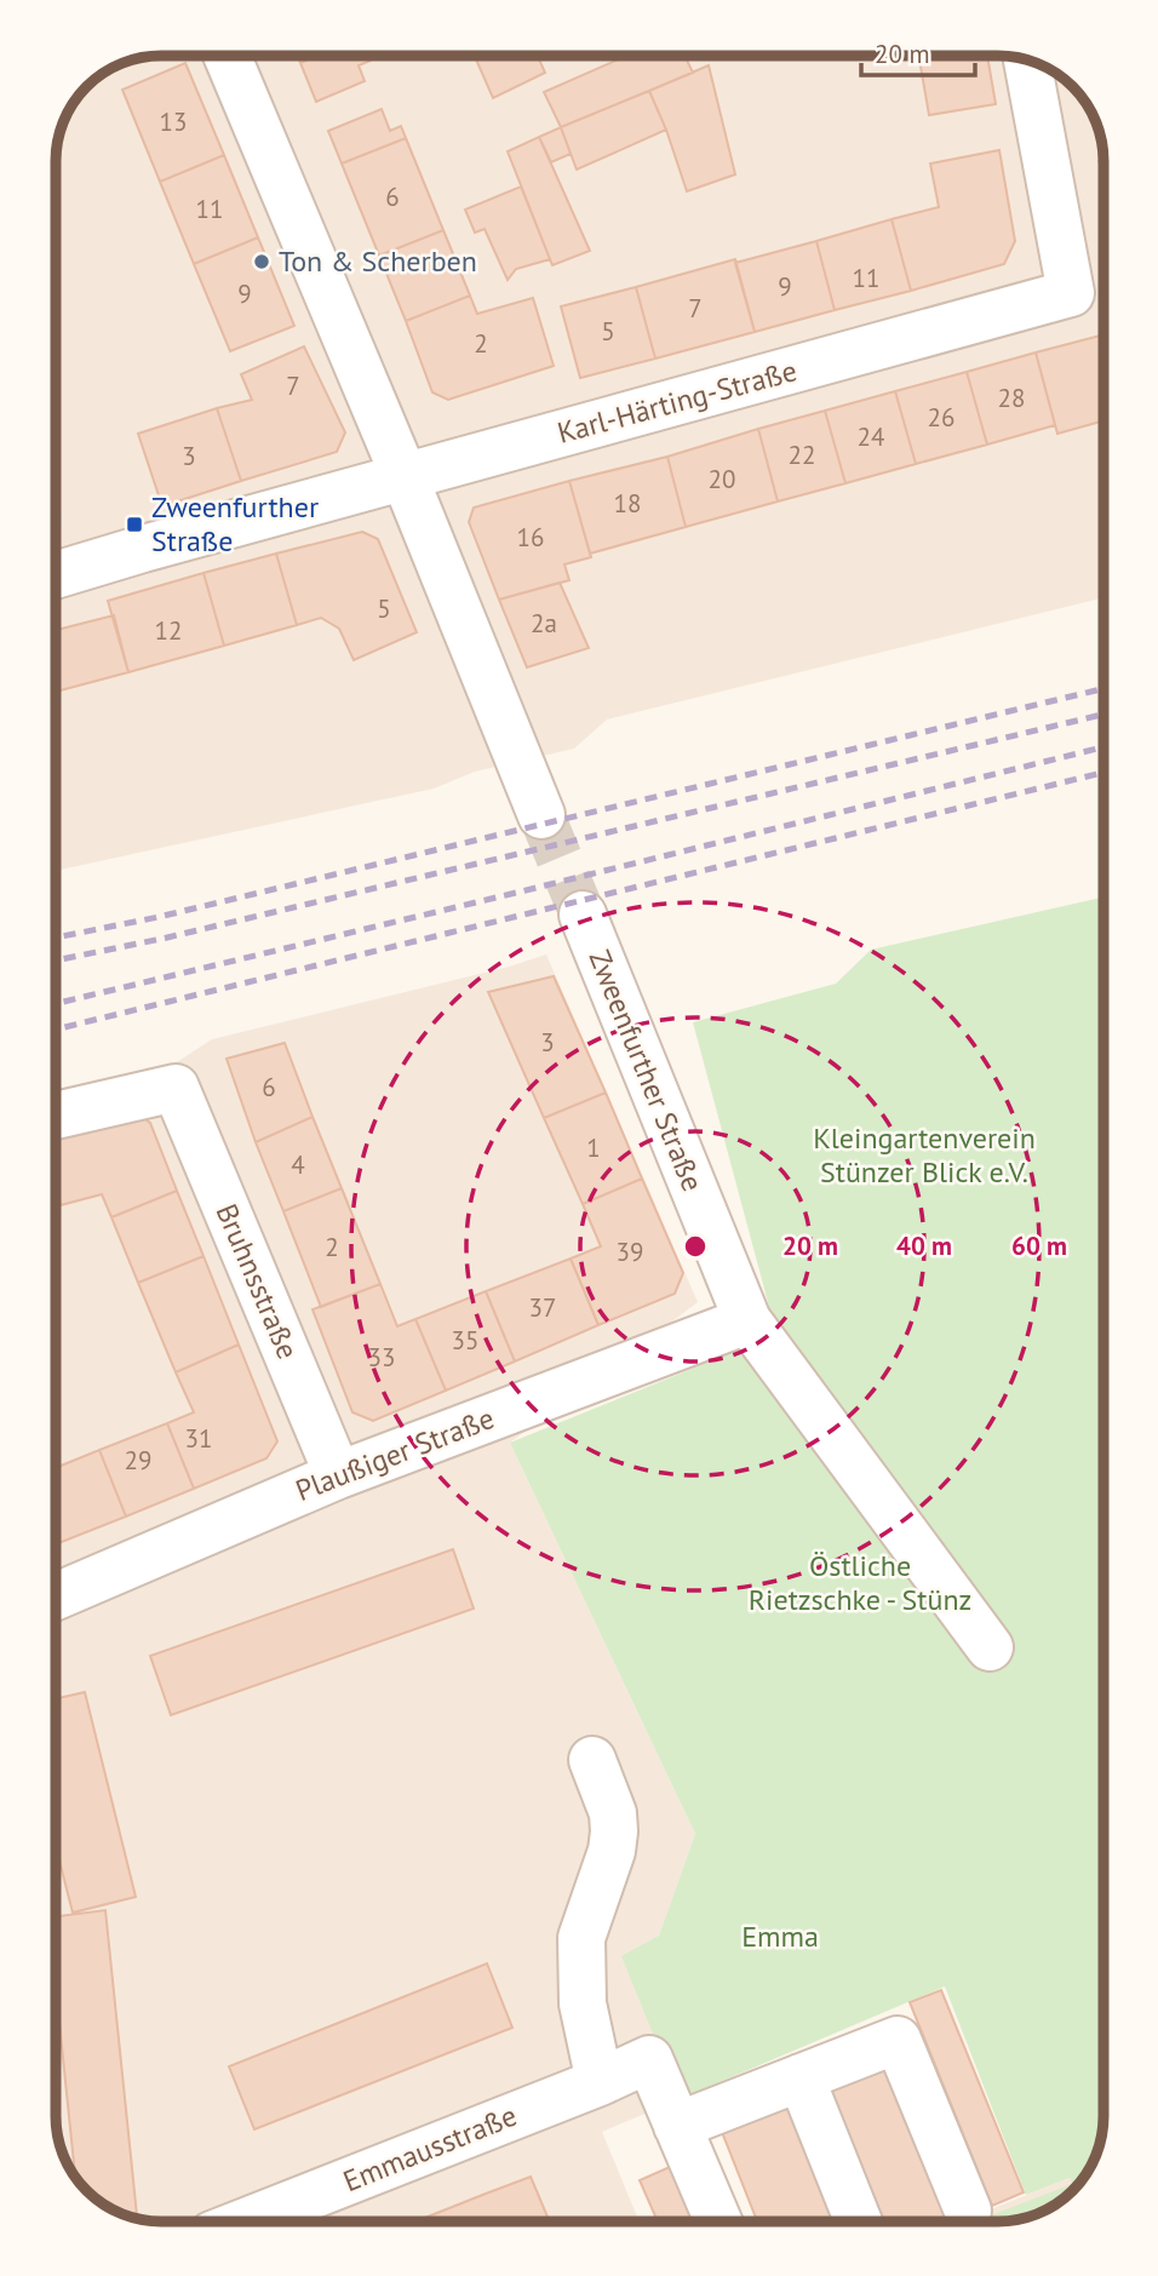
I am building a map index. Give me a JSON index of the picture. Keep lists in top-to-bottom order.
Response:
{
  "streets": {
    "street": [
      "Karl-Härting-Straße",
      "Zweenfurther Straße",
      "Bruhnsstraße",
      "Plaußiger Straße",
      "Emmausstraße"
    ]
  },
  "crossings": [
    ["Zweenfurther Straße", "Plaußiger Straße"],
    ["Bruhnsstraße", "Plaußiger Straße"]
  ],
  "parks": ["Kleingartenverein Stünzer Blick e.V.", "Östliche Rietzschke - Stünz", "Emma"],
  "places": {
    "other": ["Ton & Scherben"],
    "transit": ["Zweenfurther Straße"]
  },
  "house_numbers": [
    "13",
    "6",
    "11",
    "11",
    "9",
    "9",
    "7",
    "5",
    "2",
    "7",
    "28",
    "26",
    "24",
    "22",
    "3",
    "20",
    "18",
    "16",
    "5",
    "2a",
    "12",
    "3",
    "6",
    "1",
    "4",
    "2",
    "39",
    "37",
    "35",
    "33",
    "31",
    "29"
  ],
  "scale_bar": "20 m",
  "rings": ["20 m", "40 m", "60 m"]
}
